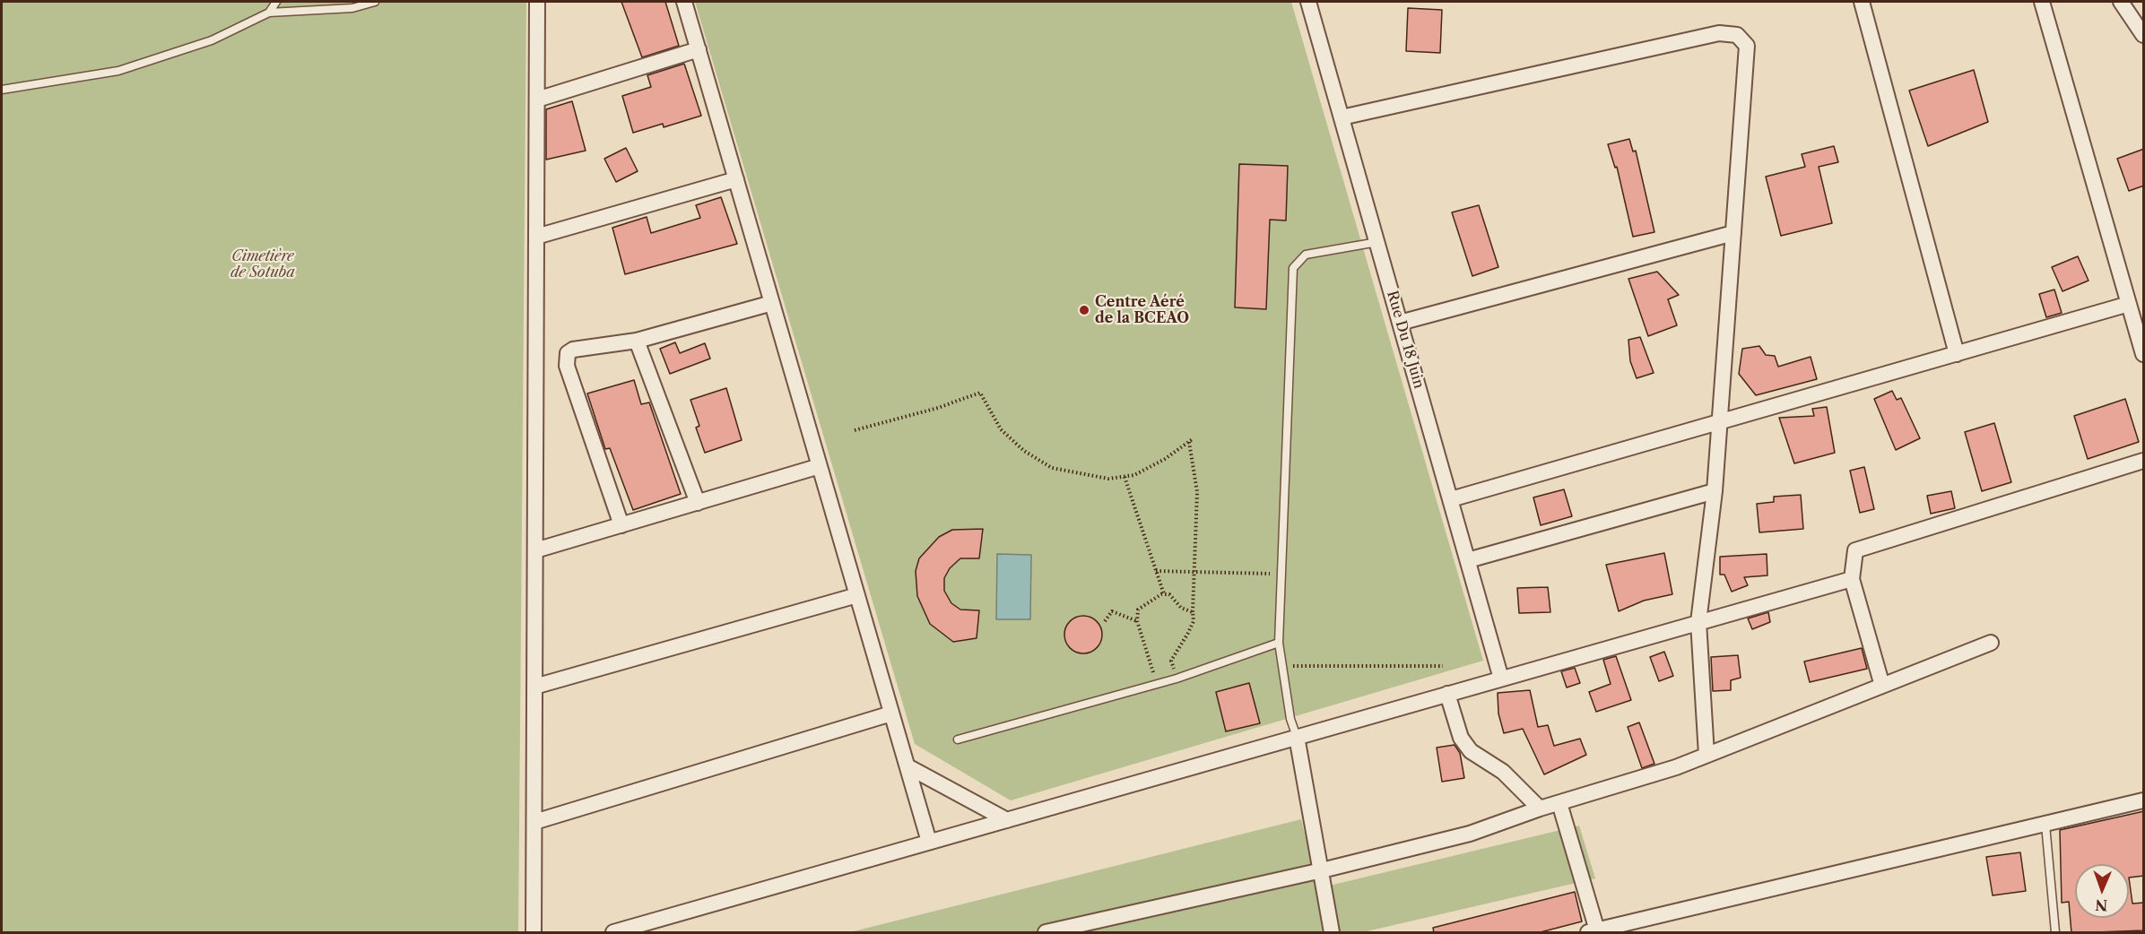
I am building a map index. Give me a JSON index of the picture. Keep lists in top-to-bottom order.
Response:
{
  "streets": {
    "street": ["Rue Du 18 Juin"]
  },
  "parks": ["Cimetière de Sotuba"],
  "places": ["Centre Aéré de la BCEAO"],
  "north": "bottom"
}
